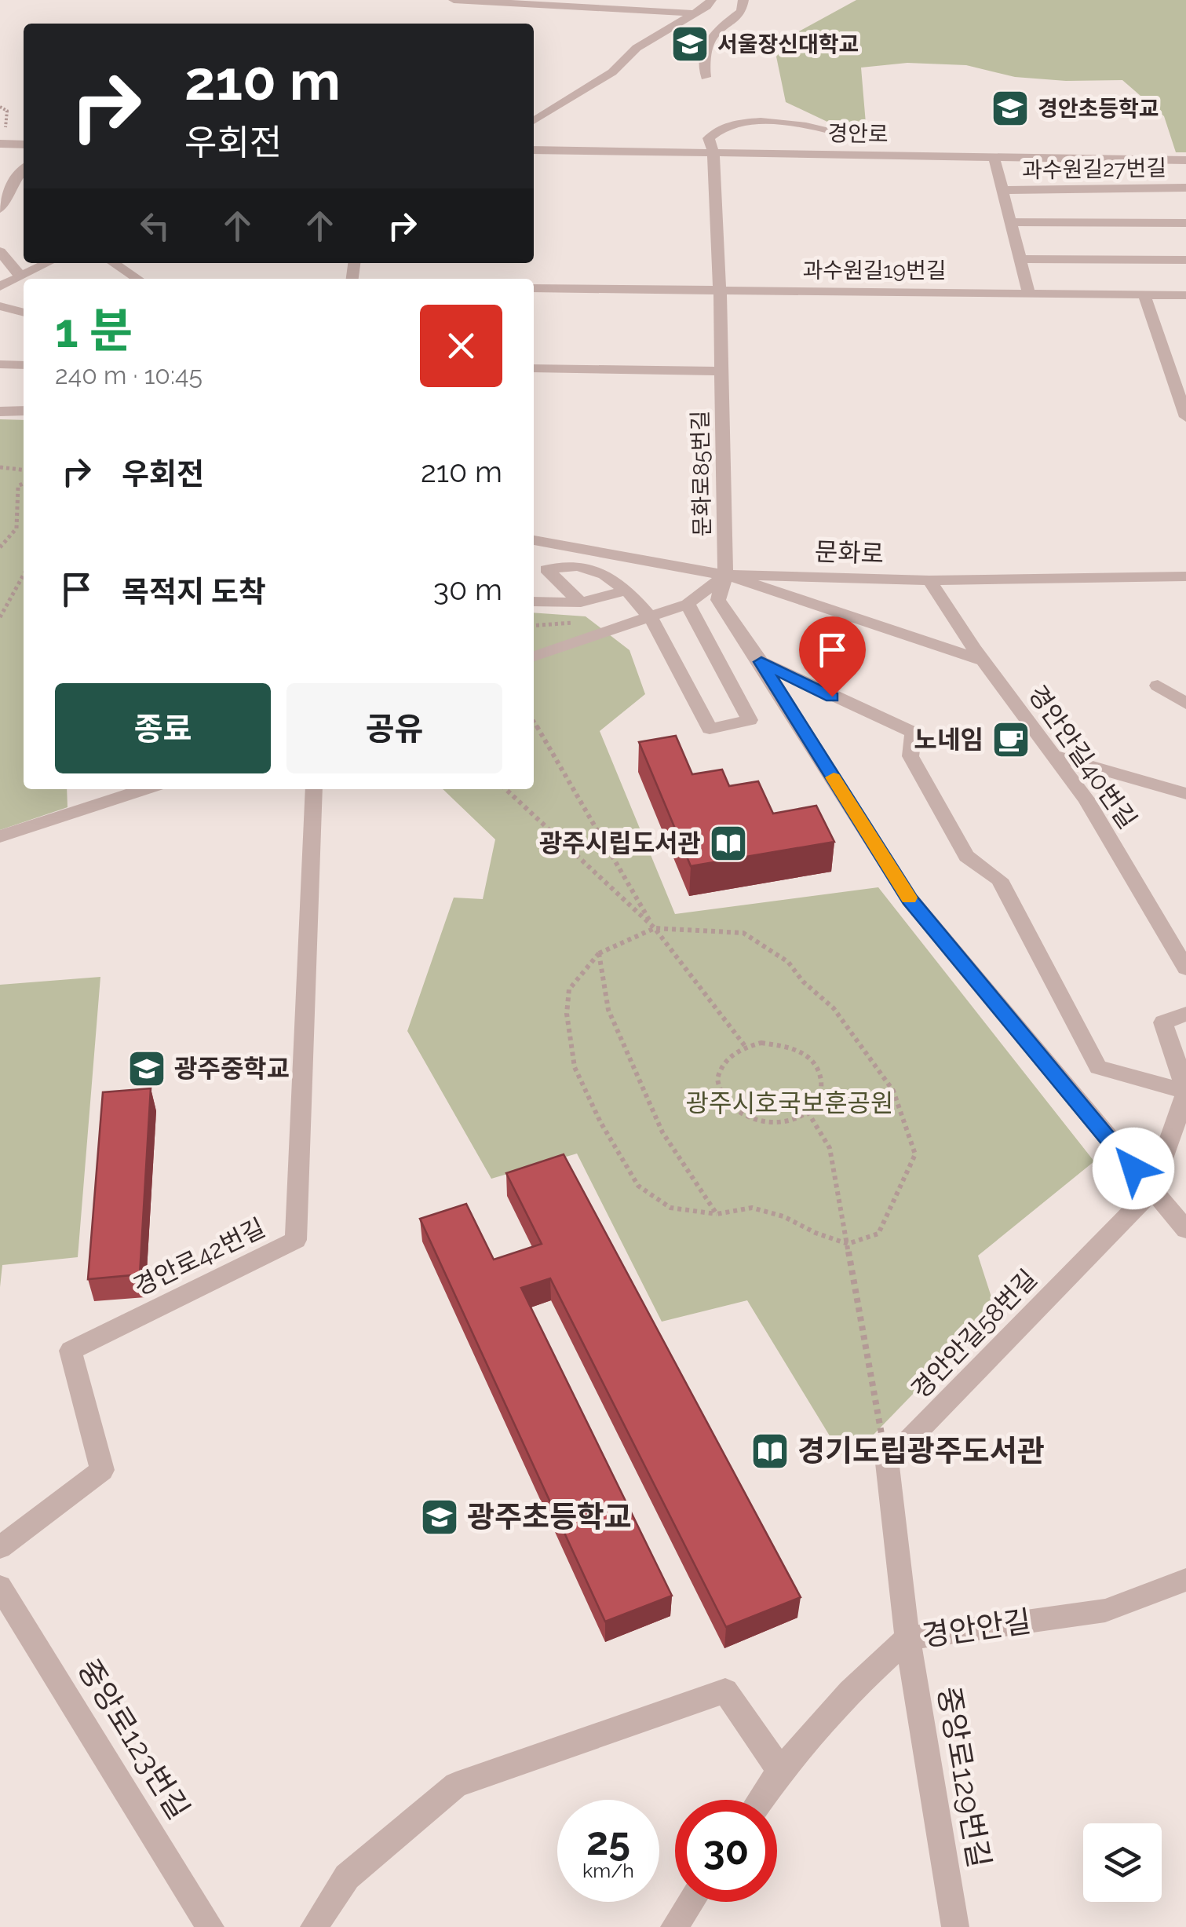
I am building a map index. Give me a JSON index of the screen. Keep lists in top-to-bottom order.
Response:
{
  "streets": {
    "street": [
      "경안로",
      "과수원길27번길",
      "과수원길19번길",
      "문화로85번길",
      "문화로",
      "경안안길40번길",
      "경안로42번길",
      "경안안길58번길",
      "경안안길",
      "중앙로123번길",
      "중앙로129번길"
    ]
  },
  "crossings": [
    ["경안로", "문화로85번길"],
    ["과수원길19번길", "문화로85번길"],
    ["문화로85번길", "문화로"],
    ["문화로", "경안안길40번길"],
    ["경안안길", "중앙로129번길"]
  ],
  "parks": ["광주시호국보훈공원"],
  "places": {
    "school or university": [
      "서울장신대학교",
      "경안초등학교",
      "광주중학교",
      "광주초등학교"
    ],
    "cafe": ["노네임"],
    "library": ["광주시립도서관", "경기도립광주도서관"]
  },
  "page": {
    "turn": ["210 m", "우회전"],
    "heading": ["1 분", "240 m · 10:45"],
    "list": [
      {
        "name": "우회전",
        "value": "210 m"
      },
      {
        "name": "목적지 도착",
        "value": "30 m"
      }
    ],
    "buttons": ["종료", "공유"],
    "speed": "25 km/h",
    "limit": "30"
  }
}
